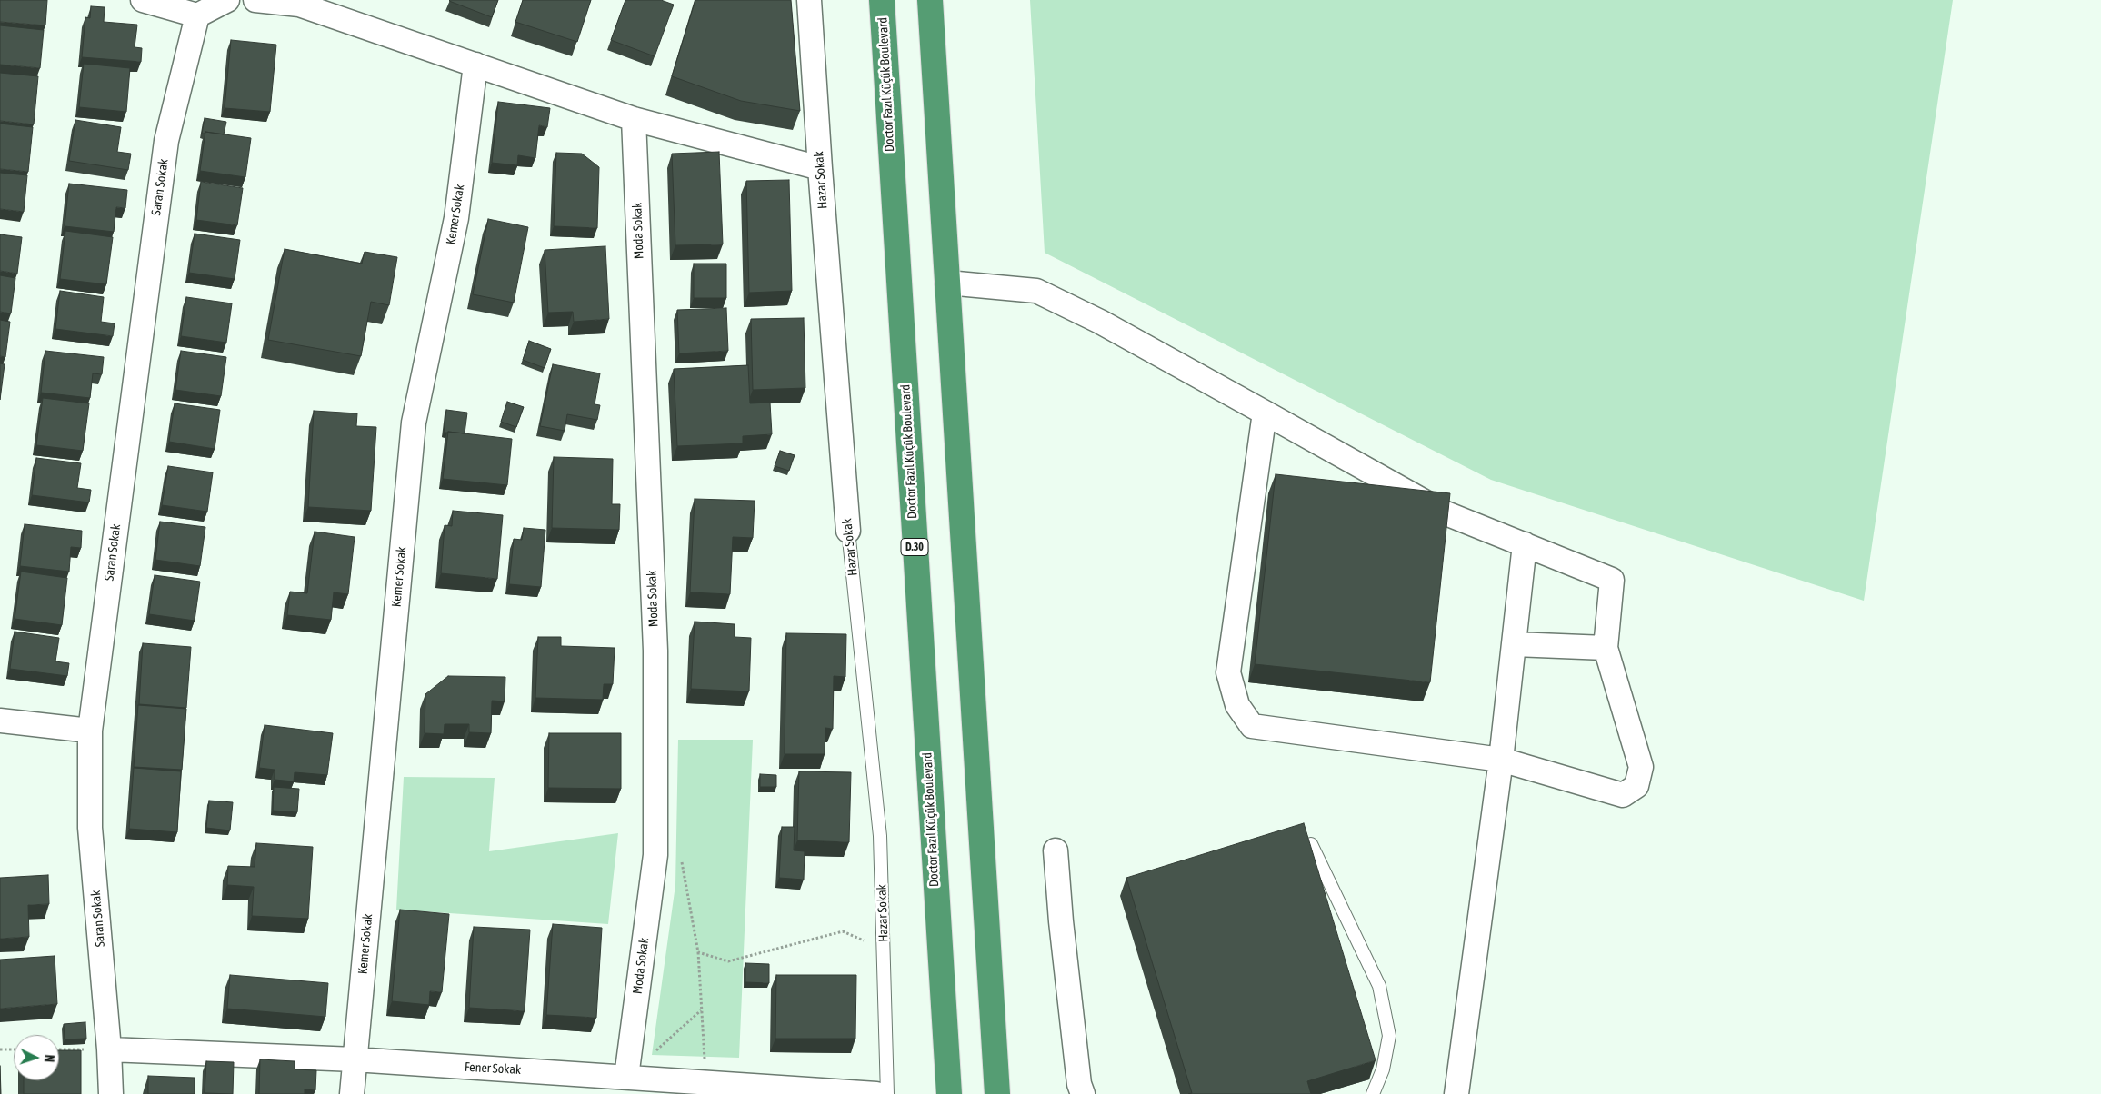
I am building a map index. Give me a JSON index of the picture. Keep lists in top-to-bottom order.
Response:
{
  "streets": {
    "highway": ["Doctor Fazıl Küçük Boulevard", "D.30"],
    "street": [
      "Hazar Sokak",
      "Saran Sokak",
      "Kemer Sokak",
      "Moda Sokak",
      "Fener Sokak"
    ]
  },
  "crossings": [
    ["Saran Sokak", "Fener Sokak"],
    ["Kemer Sokak", "Fener Sokak"],
    ["Moda Sokak", "Fener Sokak"]
  ],
  "north": "right"
}
